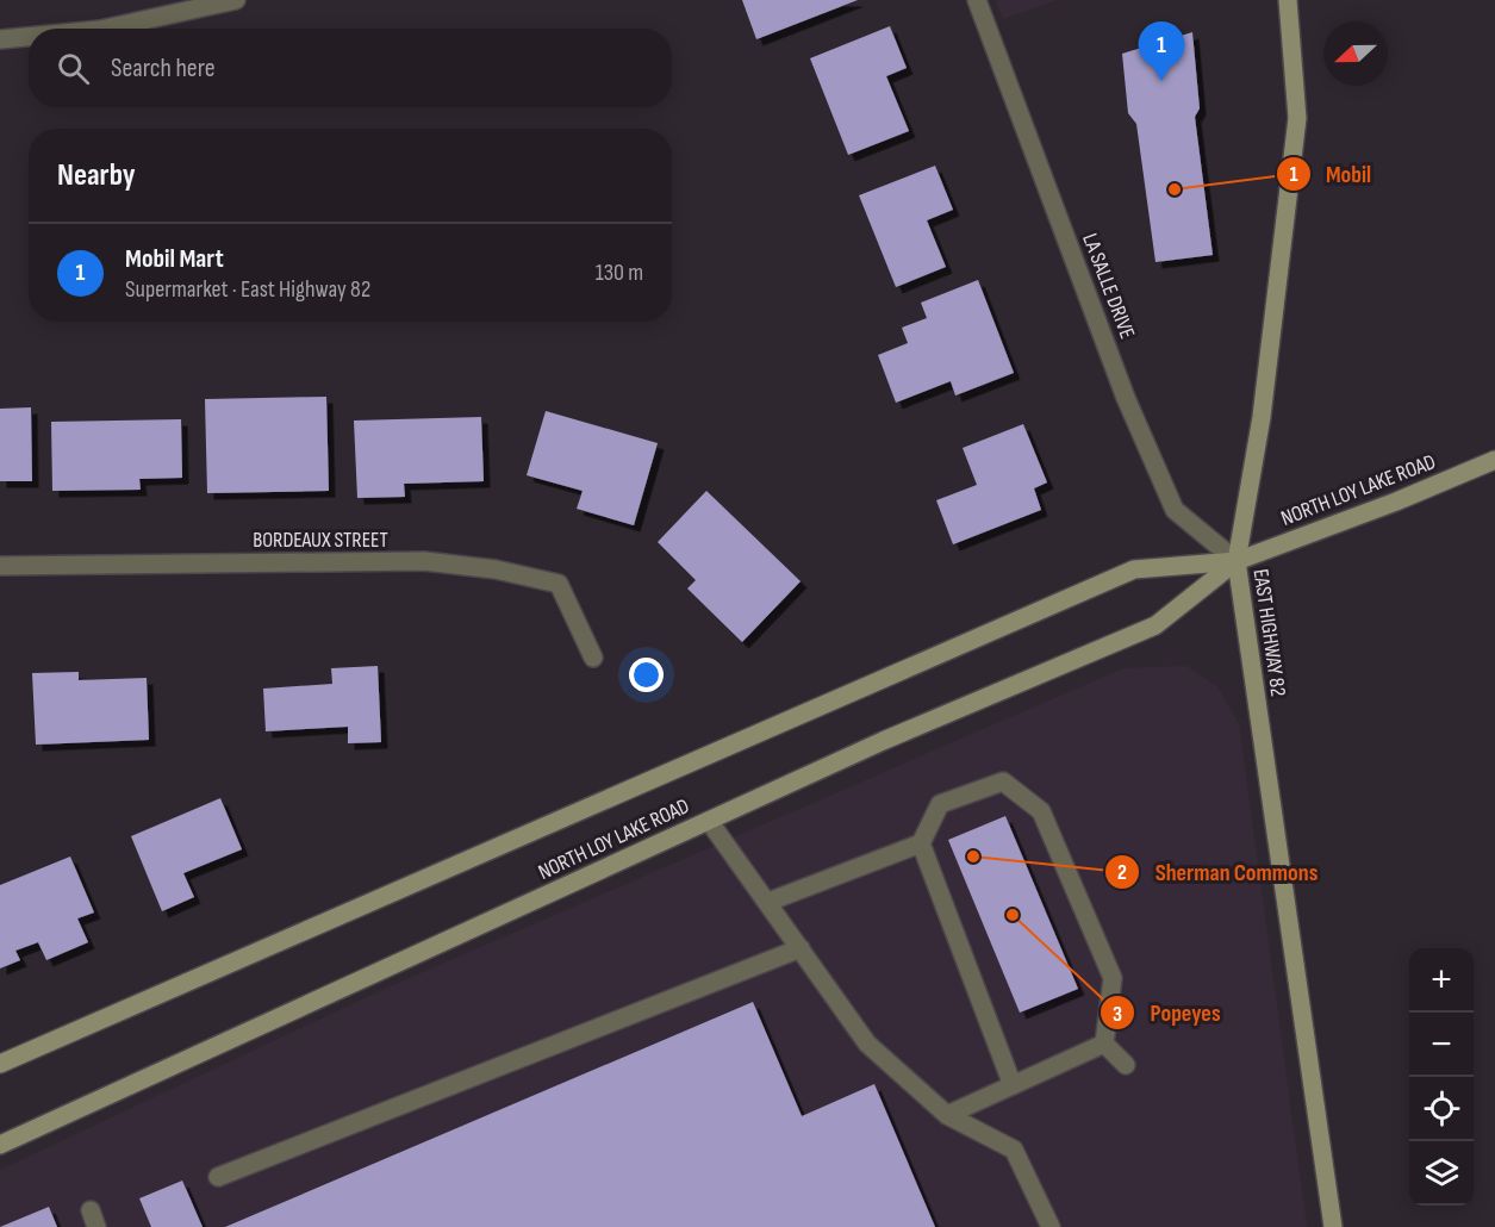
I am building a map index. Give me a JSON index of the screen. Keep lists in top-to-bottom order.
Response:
{
  "streets": {
    "main road": ["NORTH LOY LAKE ROAD", "EAST HIGHWAY 82"],
    "street": ["LA SALLE DRIVE", "BORDEAUX STREET"]
  },
  "crossings": [
    ["LA SALLE DRIVE", "NORTH LOY LAKE ROAD"],
    ["LA SALLE DRIVE", "EAST HIGHWAY 82"],
    ["NORTH LOY LAKE ROAD", "EAST HIGHWAY 82"]
  ],
  "places": ["Mobil", "Sherman Commons", "Popeyes"],
  "north": "left",
  "page": {
    "pins": "1",
    "search": "Search here",
    "heading": "Nearby",
    "list": [
      {
        "mark": "1",
        "name": "Mobil Mart",
        "note": "Supermarket · East Highway 82",
        "value": "130 m"
      }
    ],
    "map_buttons": ["+", "−"]
  }
}
